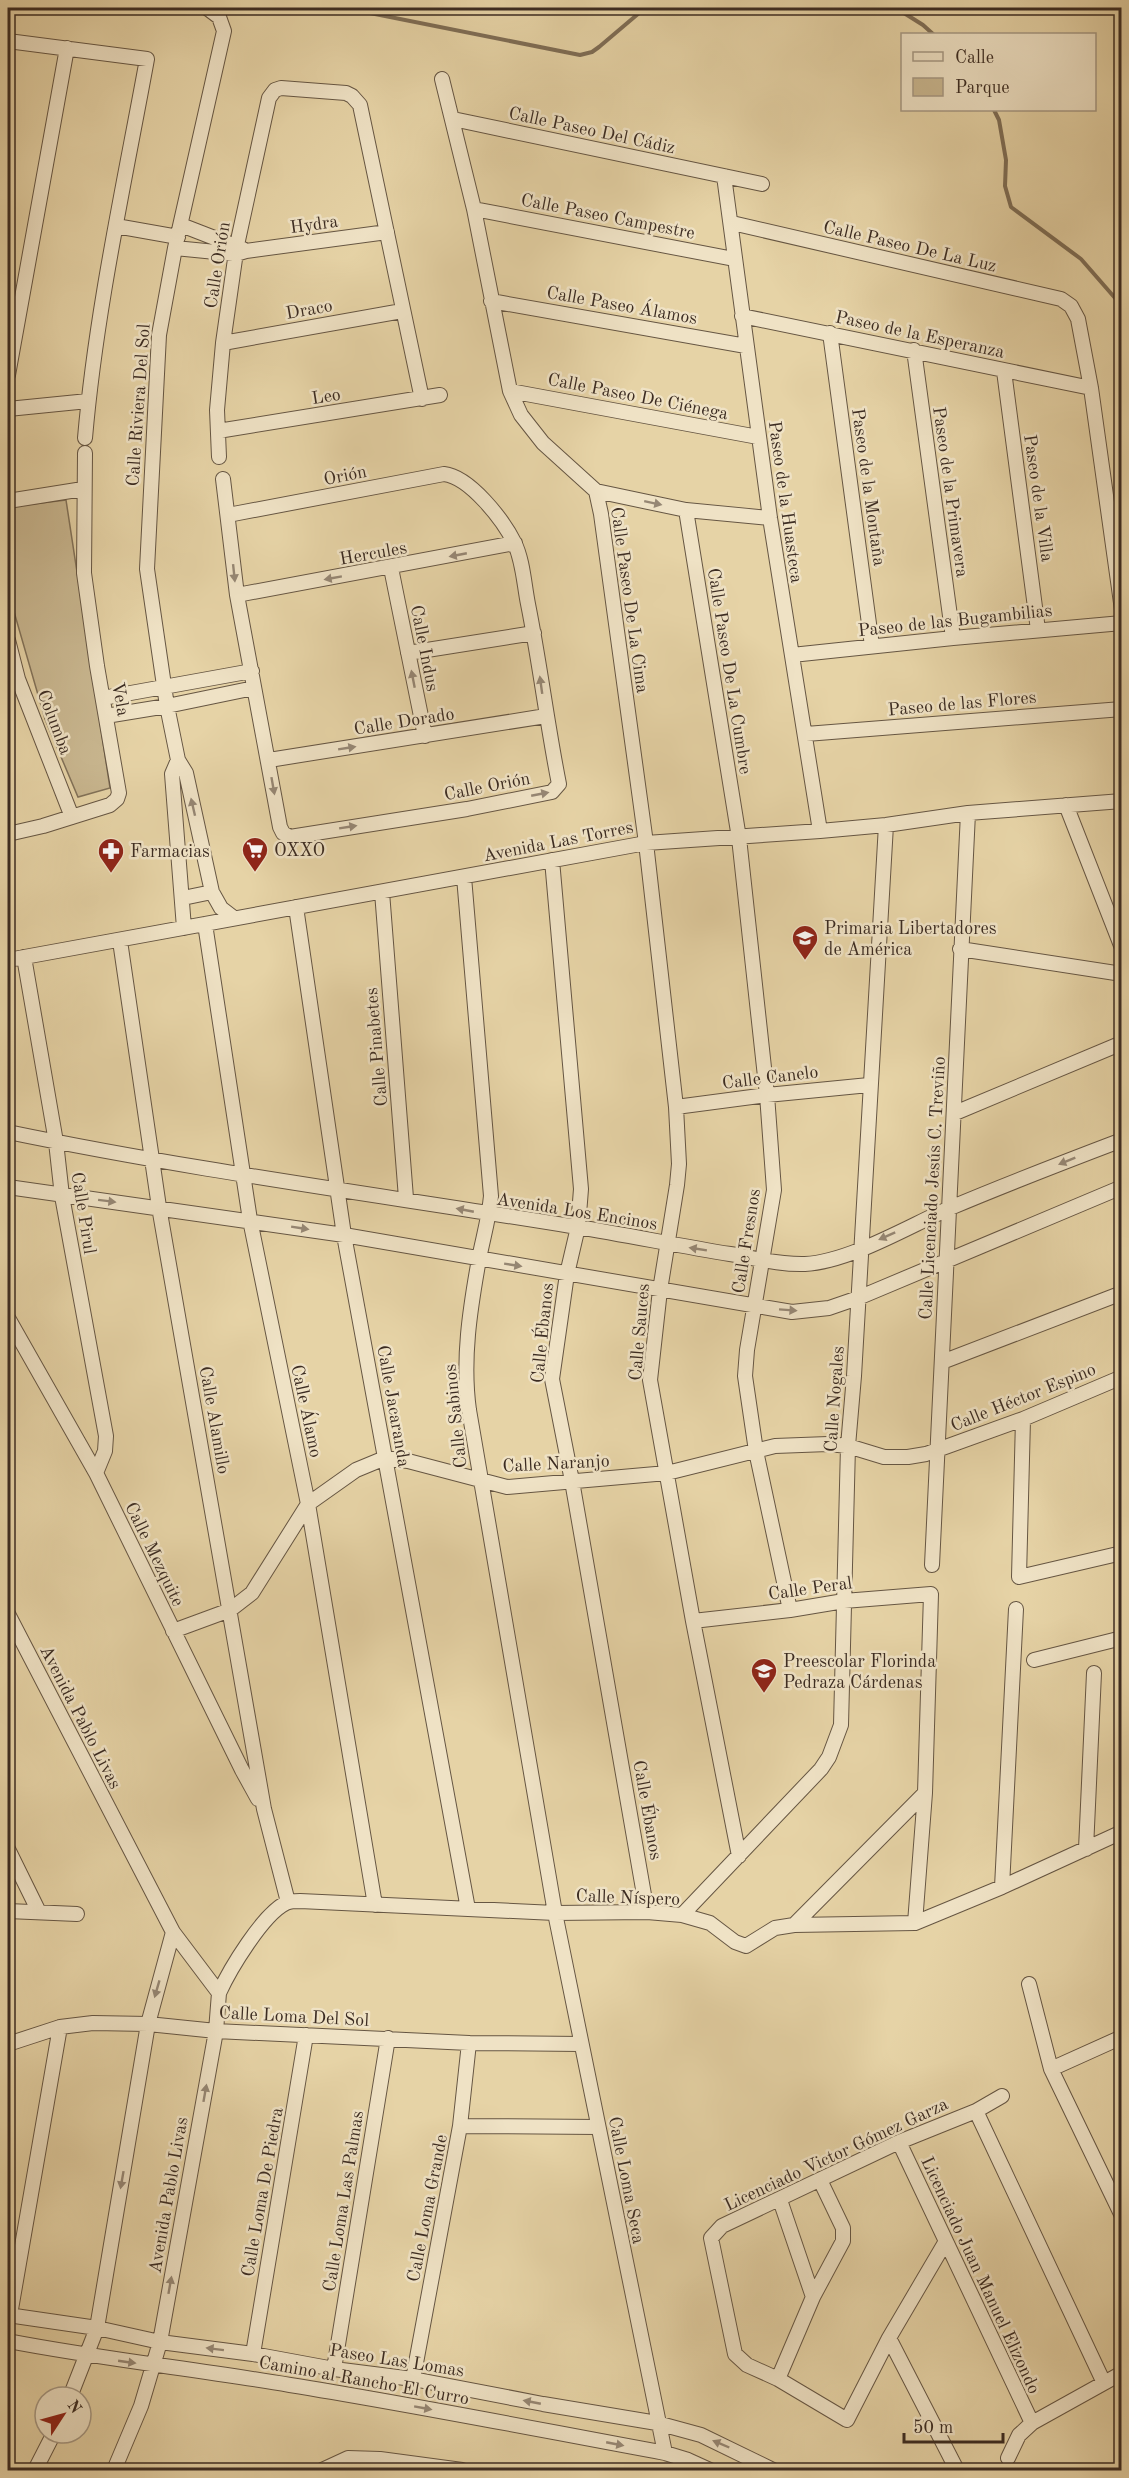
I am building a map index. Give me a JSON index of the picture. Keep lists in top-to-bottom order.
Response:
{
  "streets": {
    "street": [
      "Calle Paseo Del Cádiz",
      "Calle Paseo Campestre",
      "Hydra",
      "Calle Paseo De La Luz",
      "Calle Orión",
      "Calle Paseo Álamos",
      "Draco",
      "Paseo de la Esperanza",
      "Leo",
      "Calle Paseo De Ciénega",
      "Calle Riviera Del Sol",
      "Orión",
      "Paseo de la Montaña",
      "Paseo de la Primavera",
      "Paseo de la Villa",
      "Paseo de la Huasteca",
      "Hercules",
      "Calle Paseo De La Cima",
      "Paseo de las Bugambilias",
      "Calle Indus",
      "Calle Paseo De La Cumbre",
      "Vela",
      "Paseo de las Flores",
      "Calle Dorado",
      "Columba",
      "Avenida Las Torres",
      "Calle Pinabetes",
      "Calle Canelo",
      "Calle Licenciado Jesús C. Treviño",
      "Avenida Los Encinos",
      "Calle Pirul",
      "Calle Fresnos",
      "Calle Sauces",
      "Calle Ébanos",
      "Calle Héctor Espino",
      "Calle Nogales",
      "Calle Jacaranda",
      "Calle Álamo",
      "Calle Sabinos",
      "Calle Alamillo",
      "Calle Naranjo",
      "Calle Mezquite",
      "Calle Peral",
      "Avenida Pablo Livas",
      "Calle Níspero",
      "Calle Loma Del Sol",
      "Licenciado Victor Gómez Garza",
      "Calle Loma Seca",
      "Calle Loma De Piedra",
      "Calle Loma Las Palmas",
      "Calle Loma Grande",
      "Licenciado Juan Manuel Elizondo",
      "Paseo Las Lomas",
      "Camino al Rancho El Curro"
    ]
  },
  "crossings": [
    ["Calle Paseo Del Cádiz", "Paseo de la Huasteca"],
    ["Calle Paseo Del Cádiz", "Calle Paseo De La Cima"],
    ["Calle Paseo Campestre", "Paseo de la Huasteca"],
    ["Calle Paseo Campestre", "Calle Paseo De La Cima"],
    ["Hydra", "Calle Orión"],
    ["Hydra", "Calle Riviera Del Sol"],
    ["Calle Paseo De La Luz", "Paseo de la Esperanza"],
    ["Calle Paseo De La Luz", "Paseo de la Huasteca"],
    ["Calle Orión", "Draco"],
    ["Calle Orión", "Leo"],
    ["Calle Orión", "Orión"],
    ["Calle Orión", "Hercules"],
    ["Calle Orión", "Calle Dorado"],
    ["Calle Paseo Álamos", "Paseo de la Huasteca"],
    ["Calle Paseo Álamos", "Calle Paseo De La Cima"],
    ["Paseo de la Esperanza", "Paseo de la Montaña"],
    ["Paseo de la Esperanza", "Paseo de la Primavera"],
    ["Paseo de la Esperanza", "Paseo de la Villa"],
    ["Paseo de la Esperanza", "Paseo de la Huasteca"],
    ["Calle Paseo De Ciénega", "Paseo de la Huasteca"],
    ["Calle Paseo De Ciénega", "Calle Paseo De La Cima"],
    ["Calle Riviera Del Sol", "Avenida Las Torres"],
    ["Paseo de la Montaña", "Paseo de las Bugambilias"],
    ["Paseo de la Primavera", "Paseo de las Bugambilias"],
    ["Paseo de la Villa", "Paseo de las Bugambilias"],
    ["Paseo de la Huasteca", "Paseo de las Bugambilias"],
    ["Paseo de la Huasteca", "Paseo de las Flores"],
    ["Paseo de la Huasteca", "Avenida Las Torres"],
    ["Hercules", "Calle Indus"],
    ["Calle Paseo De La Cima", "Avenida Las Torres"],
    ["Calle Paseo De La Cima", "Calle Sauces"],
    ["Calle Indus", "Calle Dorado"],
    ["Calle Paseo De La Cumbre", "Avenida Las Torres"],
    ["Calle Paseo De La Cumbre", "Calle Fresnos"],
    ["Vela", "Columba"],
    ["Avenida Las Torres", "Calle Pinabetes"],
    ["Avenida Las Torres", "Calle Licenciado Jesús C. Treviño"],
    ["Avenida Las Torres", "Calle Pirul"],
    ["Avenida Las Torres", "Calle Fresnos"],
    ["Avenida Las Torres", "Calle Sauces"],
    ["Avenida Las Torres", "Calle Ébanos"],
    ["Avenida Las Torres", "Calle Nogales"],
    ["Avenida Las Torres", "Calle Jacaranda"],
    ["Avenida Las Torres", "Calle Álamo"],
    ["Avenida Las Torres", "Calle Sabinos"],
    ["Avenida Las Torres", "Calle Alamillo"],
    ["Calle Pinabetes", "Avenida Los Encinos"],
    ["Calle Canelo", "Calle Fresnos"],
    ["Calle Canelo", "Calle Sauces"],
    ["Calle Canelo", "Calle Nogales"],
    ["Calle Licenciado Jesús C. Treviño", "Avenida Los Encinos"],
    ["Calle Licenciado Jesús C. Treviño", "Calle Héctor Espino"],
    ["Calle Licenciado Jesús C. Treviño", "Calle Naranjo"],
    ["Avenida Los Encinos", "Calle Pirul"],
    ["Avenida Los Encinos", "Calle Fresnos"],
    ["Avenida Los Encinos", "Calle Sauces"],
    ["Avenida Los Encinos", "Calle Ébanos"],
    ["Avenida Los Encinos", "Calle Nogales"],
    ["Avenida Los Encinos", "Calle Jacaranda"],
    ["Avenida Los Encinos", "Calle Álamo"],
    ["Avenida Los Encinos", "Calle Sabinos"],
    ["Avenida Los Encinos", "Calle Alamillo"],
    ["Calle Pirul", "Calle Mezquite"],
    ["Calle Fresnos", "Calle Naranjo"],
    ["Calle Fresnos", "Calle Peral"],
    ["Calle Sauces", "Calle Nogales"],
    ["Calle Sauces", "Calle Naranjo"],
    ["Calle Sauces", "Calle Peral"],
    ["Calle Ébanos", "Calle Naranjo"],
    ["Calle Ébanos", "Calle Níspero"],
    ["Calle Héctor Espino", "Calle Naranjo"],
    ["Calle Nogales", "Calle Naranjo"],
    ["Calle Nogales", "Calle Peral"],
    ["Calle Nogales", "Calle Níspero"],
    ["Calle Jacaranda", "Calle Naranjo"],
    ["Calle Jacaranda", "Calle Níspero"],
    ["Calle Álamo", "Calle Níspero"],
    ["Calle Sabinos", "Calle Naranjo"],
    ["Calle Sabinos", "Calle Níspero"],
    ["Calle Sabinos", "Calle Loma Seca"],
    ["Calle Alamillo", "Calle Mezquite"],
    ["Calle Alamillo", "Calle Níspero"],
    ["Avenida Pablo Livas", "Calle Loma Del Sol"],
    ["Avenida Pablo Livas", "Paseo Las Lomas"],
    ["Avenida Pablo Livas", "Camino al Rancho El Curro"],
    ["Calle Níspero", "Calle Loma Seca"],
    ["Calle Loma Del Sol", "Calle Loma Seca"],
    ["Calle Loma Del Sol", "Calle Loma De Piedra"],
    ["Calle Loma Del Sol", "Calle Loma Las Palmas"],
    ["Calle Loma Del Sol", "Calle Loma Grande"],
    ["Licenciado Victor Gómez Garza", "Licenciado Juan Manuel Elizondo"],
    ["Calle Loma Seca", "Paseo Las Lomas"],
    ["Calle Loma Seca", "Camino al Rancho El Curro"],
    ["Calle Loma De Piedra", "Paseo Las Lomas"],
    ["Calle Loma Las Palmas", "Paseo Las Lomas"],
    ["Calle Loma Grande", "Paseo Las Lomas"]
  ],
  "one_way": [
    "Calle Indus",
    "Calle Dorado",
    "Paseo Las Lomas",
    "Camino al Rancho El Curro"
  ],
  "places": {
    "supermarket": ["OXXO"],
    "pharmacy": ["Farmacias"],
    "school or university": ["Primaria Libertadores de América", "Preescolar Florinda Pedraza Cárdenas"]
  },
  "legend": ["Calle", "Parque"],
  "scale_bar": "50 m",
  "north": "top right"
}
